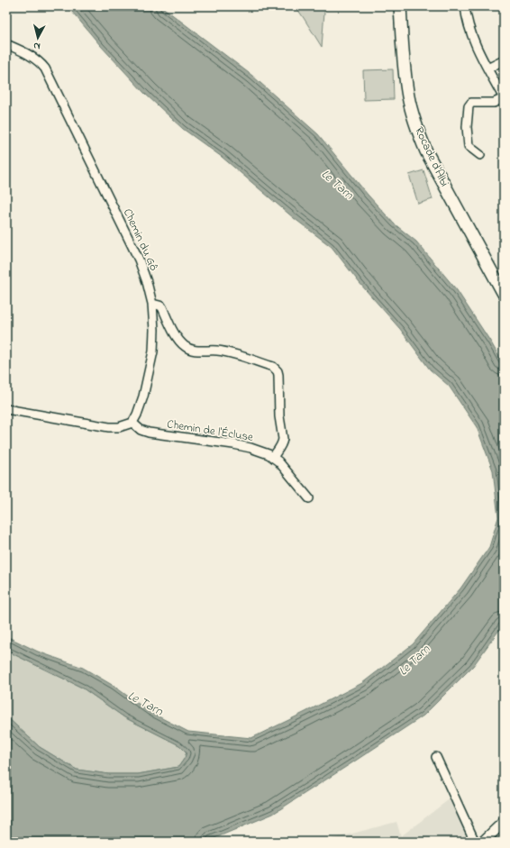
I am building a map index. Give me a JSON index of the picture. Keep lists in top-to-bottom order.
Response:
{
  "streets": {
    "highway": ["Rocade d'Albi"],
    "street": ["Chemin du Gô", "Chemin de l'Écluse"]
  },
  "crossings": [
    ["Chemin du Gô", "Chemin de l'Écluse"]
  ],
  "water": ["Le Tarn"],
  "north": "bottom"
}
